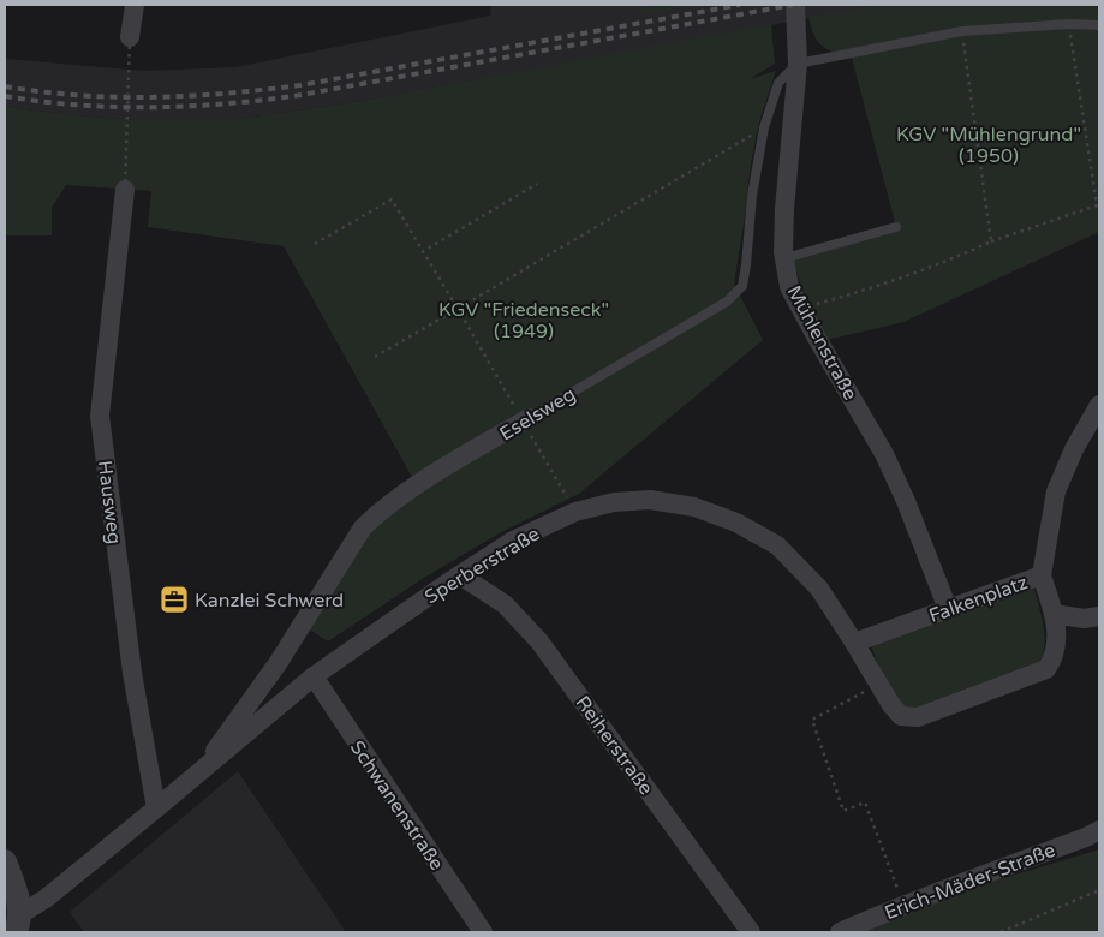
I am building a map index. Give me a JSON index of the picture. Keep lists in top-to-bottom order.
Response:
{
  "streets": {
    "street": [
      "Mühlenstraße",
      "Eselsweg",
      "Hausweg",
      "Sperberstraße",
      "Falkenplatz",
      "Reiherstraße",
      "Schwanenstraße",
      "Erich-Mäder-Straße"
    ]
  },
  "crossings": [
    ["Mühlenstraße", "Eselsweg"],
    ["Mühlenstraße", "Falkenplatz"],
    ["Eselsweg", "Sperberstraße"],
    ["Hausweg", "Sperberstraße"],
    ["Sperberstraße", "Falkenplatz"],
    ["Sperberstraße", "Reiherstraße"],
    ["Sperberstraße", "Schwanenstraße"]
  ],
  "parks": ["KGV \"Mühlengrund\" (1950)", "KGV \"Friedenseck\" (1949)"],
  "places": {
    "office": ["Kanzlei Schwerd"]
  }
}
